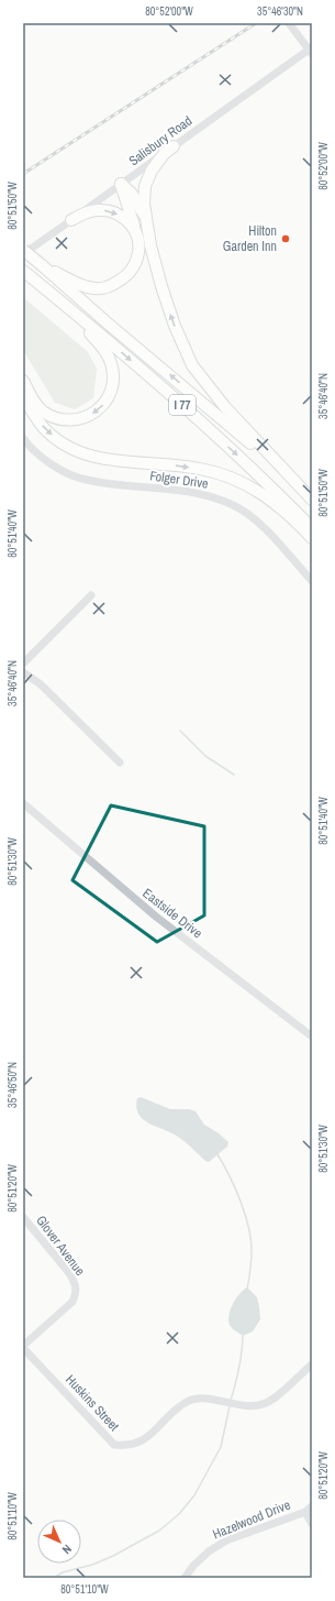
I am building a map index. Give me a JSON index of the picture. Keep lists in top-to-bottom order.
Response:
{
  "streets": {
    "highway": ["I 77"],
    "street": [
      "Salisbury Road",
      "Folger Drive",
      "Eastside Drive",
      "Glover Avenue",
      "Huskins Street",
      "Hazelwood Drive"
    ]
  },
  "crossings": [
    ["Glover Avenue", "Huskins Street"]
  ],
  "places": ["Hilton Garden Inn"],
  "north": "bottom right",
  "coordinates": [
    "80°52'00\"W",
    "35°46'30\"N",
    "80°51'50\"W",
    "35°46'40\"N",
    "80°51'40\"W",
    "80°51'30\"W",
    "35°46'50\"N",
    "80°51'20\"W",
    "80°51'10\"W"
  ]
}
